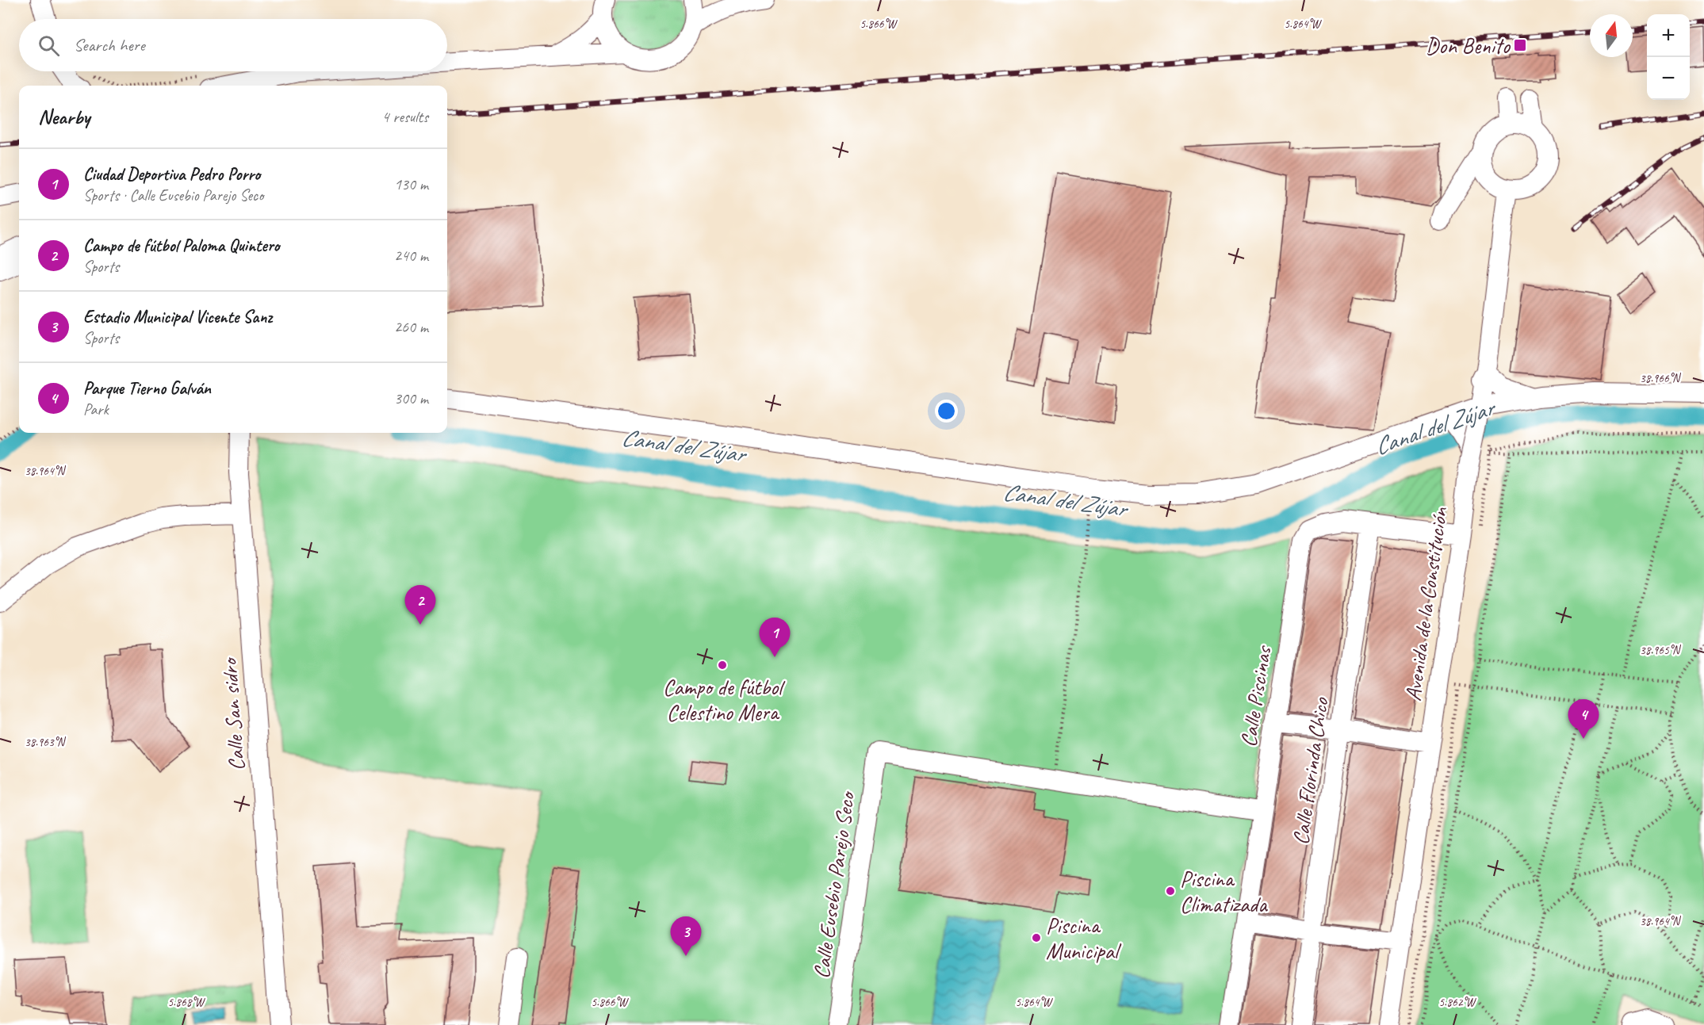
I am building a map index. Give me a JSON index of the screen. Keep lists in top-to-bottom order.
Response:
{
  "streets": {
    "street": [
      "Avenida de la Constitución",
      "Calle Piscinas",
      "Calle San sidro",
      "Calle Florinda Chico",
      "Calle Eusebio Parejo Seco"
    ]
  },
  "crossings": [
    ["Avenida de la Constitución", "Calle Piscinas"],
    ["Calle Piscinas", "Calle Florinda Chico"]
  ],
  "water": ["Canal del Zújar"],
  "places": {
    "transit": ["Don Benito"],
    "other": ["Campo de fútbol Celestino Mera", "Piscina Climatizada", "Piscina Municipal"]
  },
  "north": "top",
  "page": {
    "map_buttons": ["+", "−"],
    "search": "Search here",
    "heading": ["Nearby", "4 results"],
    "list": [
      {
        "mark": "1",
        "name": "Ciudad Deportiva Pedro Porro",
        "note": "Sports · Calle Eusebio Parejo Seco",
        "value": "130 m"
      },
      {
        "mark": "2",
        "name": "Campo de fútbol Paloma Quintero",
        "note": "Sports",
        "value": "240 m"
      },
      {
        "mark": "3",
        "name": "Estadio Municipal Vicente Sanz",
        "note": "Sports",
        "value": "260 m"
      },
      {
        "mark": "4",
        "name": "Parque Tierno Galván",
        "note": "Park",
        "value": "300 m"
      }
    ],
    "pins": [
      "2",
      "1",
      "4",
      "3"
    ]
  },
  "coordinates": [
    "5.866°W",
    "5.864°W",
    "38.966°N",
    "38.964°N",
    "38.965°N",
    "38.963°N",
    "5.868°W",
    "5.862°W"
  ]
}
